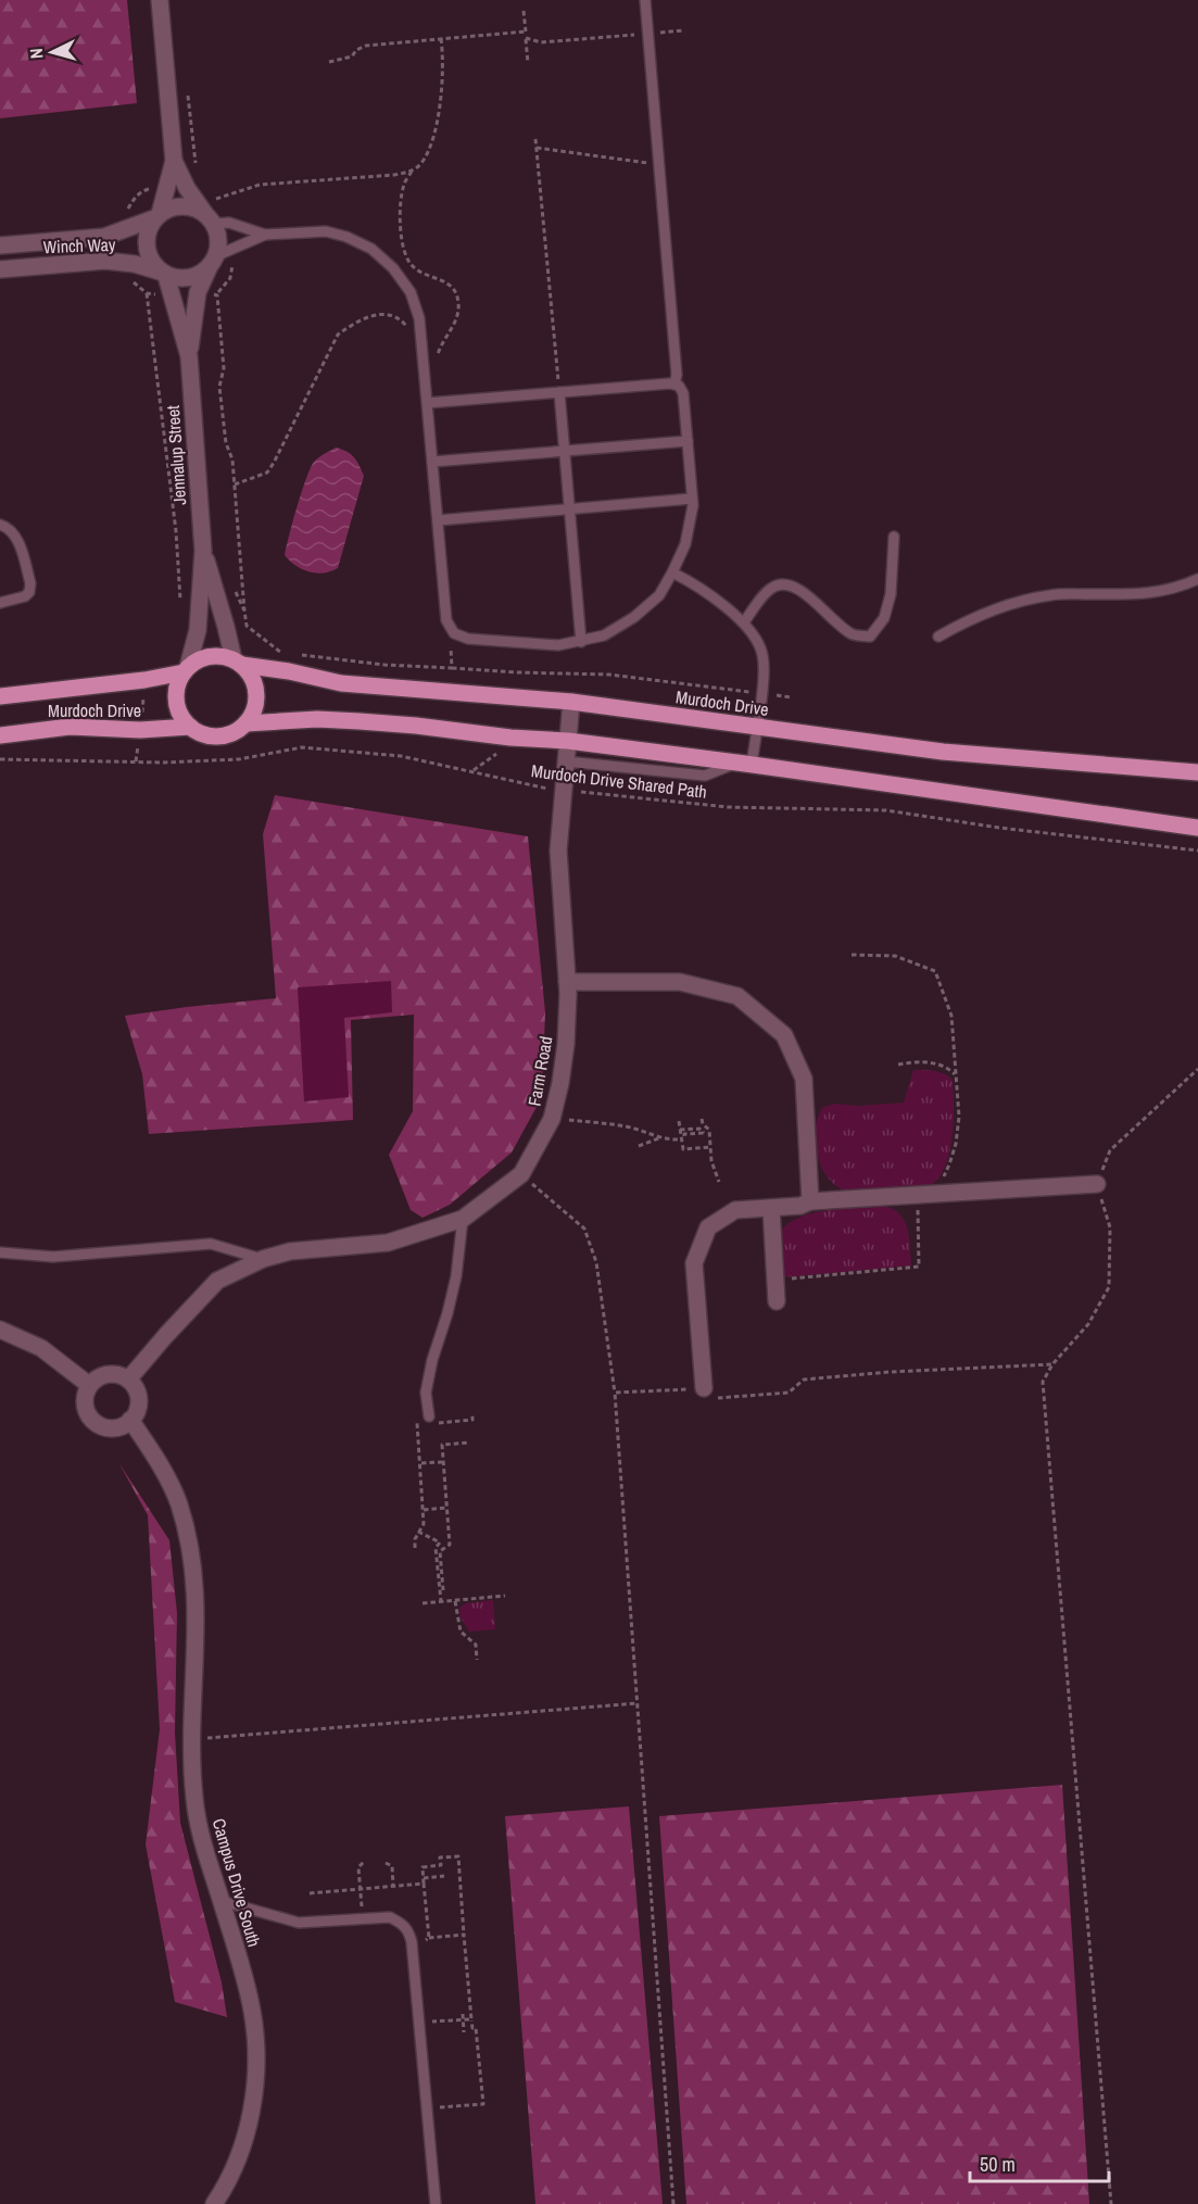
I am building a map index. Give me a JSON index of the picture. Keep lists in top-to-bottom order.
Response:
{
  "streets": {
    "main road": ["Murdoch Drive"],
    "street": [
      "Winch Way",
      "Jennalup Street",
      "Farm Road",
      "Campus Drive South"
    ],
    "path": ["Murdoch Drive Shared Path"]
  },
  "crossings": [
    ["Winch Way", "Jennalup Street"],
    ["Jennalup Street", "Murdoch Drive"],
    ["Murdoch Drive", "Farm Road"],
    ["Murdoch Drive Shared Path", "Farm Road"],
    ["Farm Road", "Campus Drive South"]
  ],
  "scale_bar": "50 m",
  "north": "left"
}
